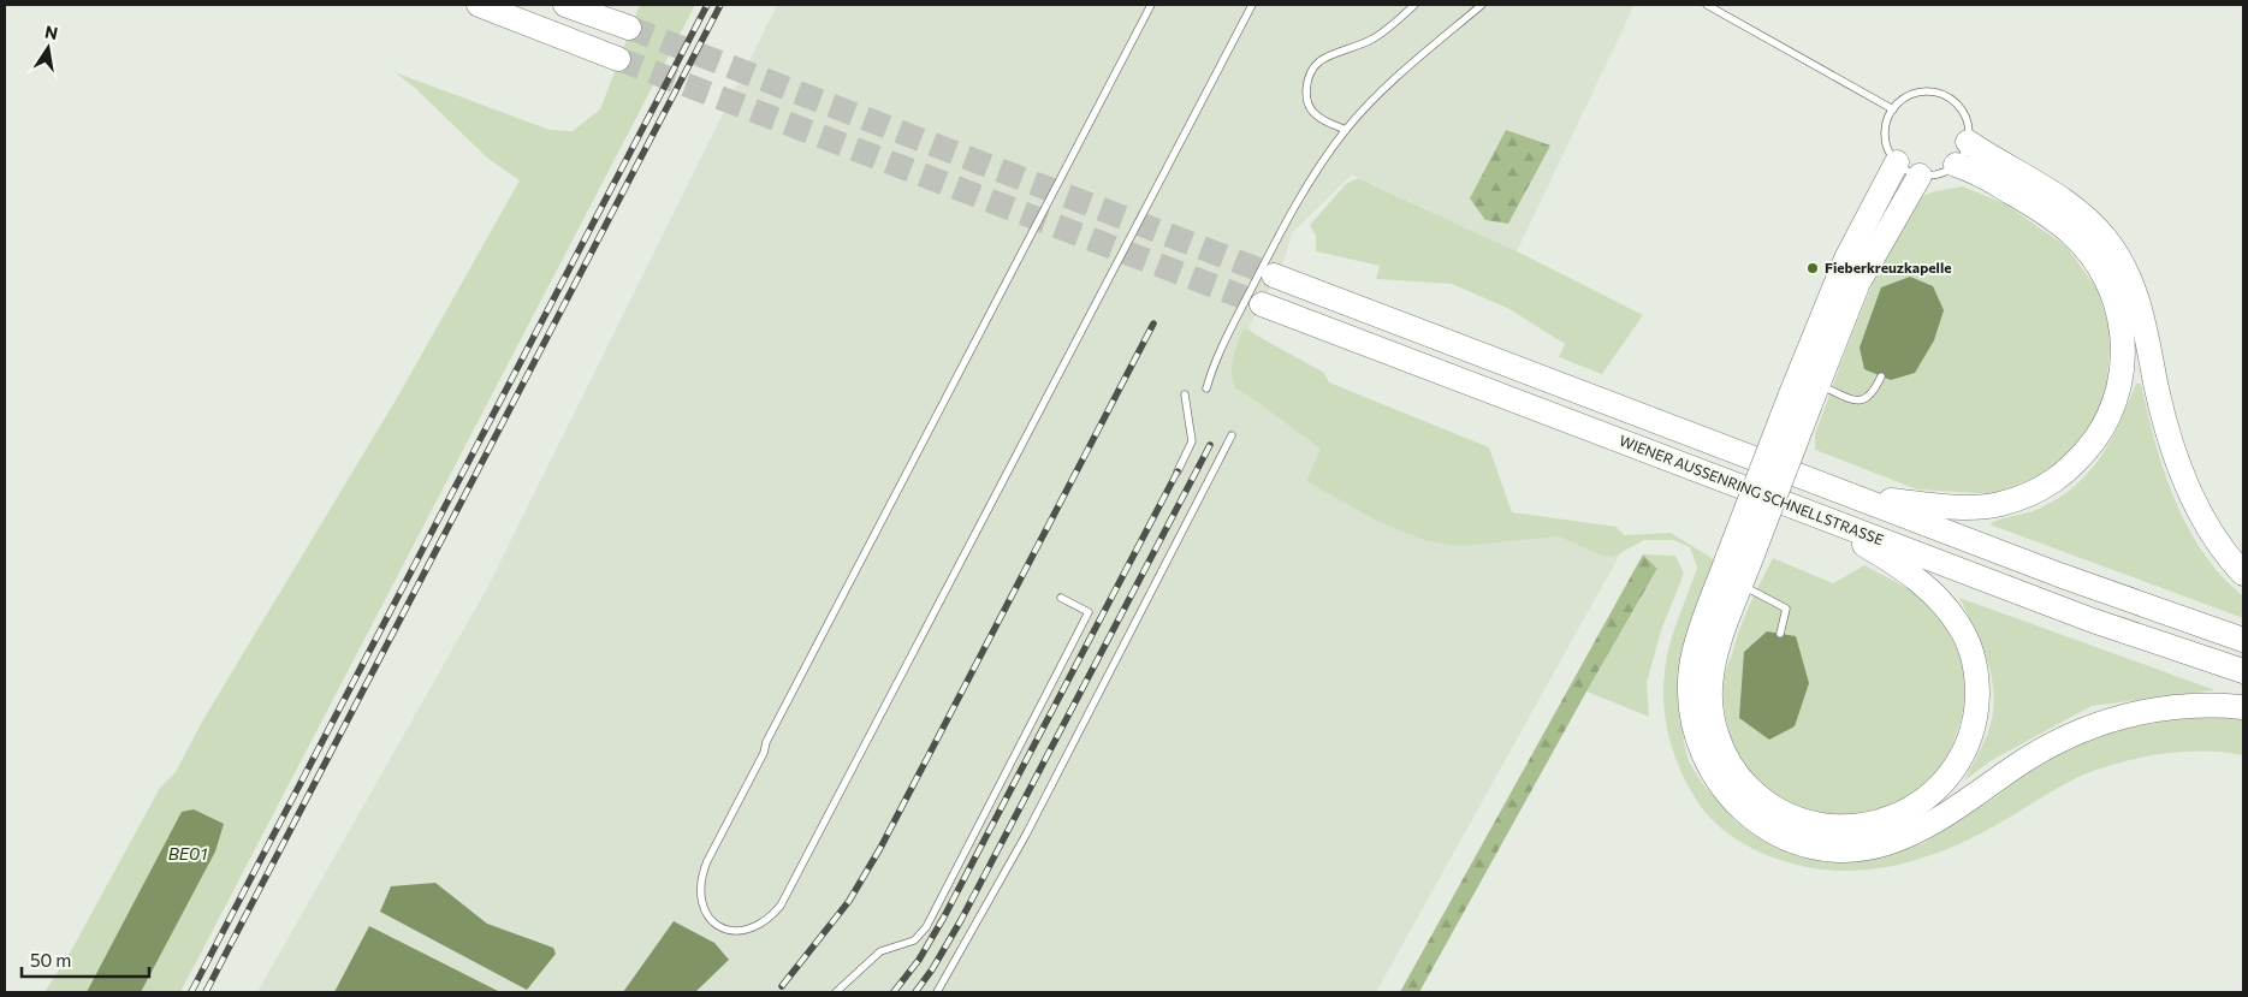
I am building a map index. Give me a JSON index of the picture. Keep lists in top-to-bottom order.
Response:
{
  "streets": {
    "highway": ["WIENER AUSSENRING SCHNELLSTRASSE"]
  },
  "water": ["BE01"],
  "places": ["Fieberkreuzkapelle"],
  "scale_bar": "50 m",
  "north": "top"
}
